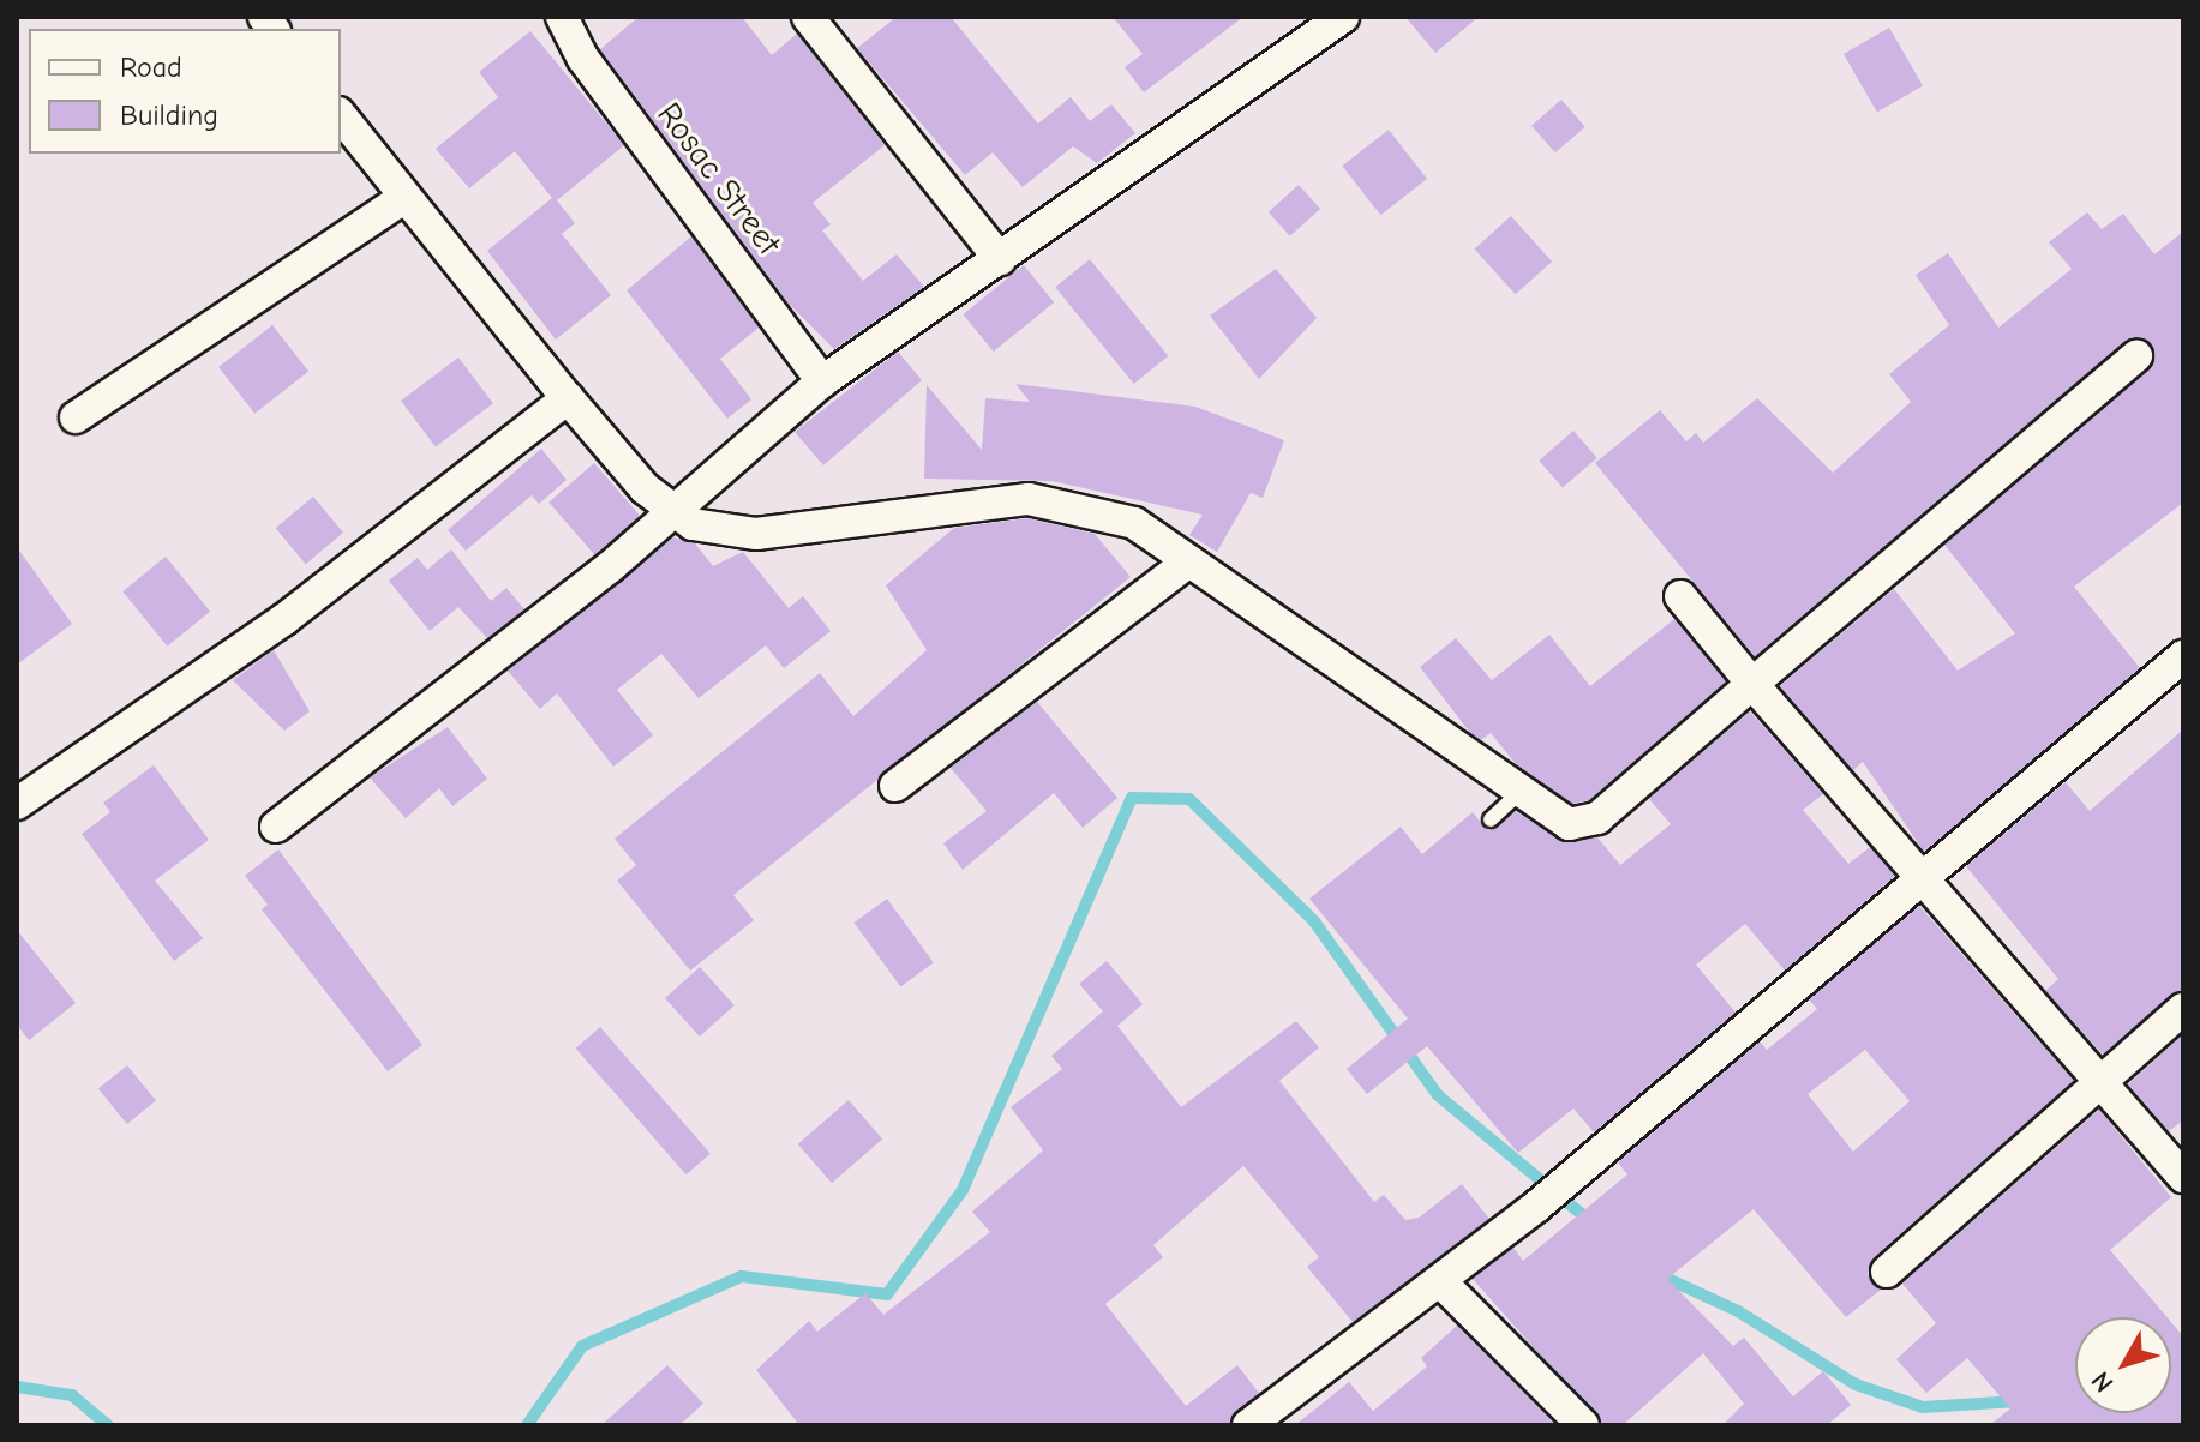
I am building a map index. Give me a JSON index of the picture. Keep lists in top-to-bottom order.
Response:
{
  "streets": {
    "street": ["Rosac Street"]
  },
  "legend": ["Road", "Building"],
  "north": "bottom left"
}
